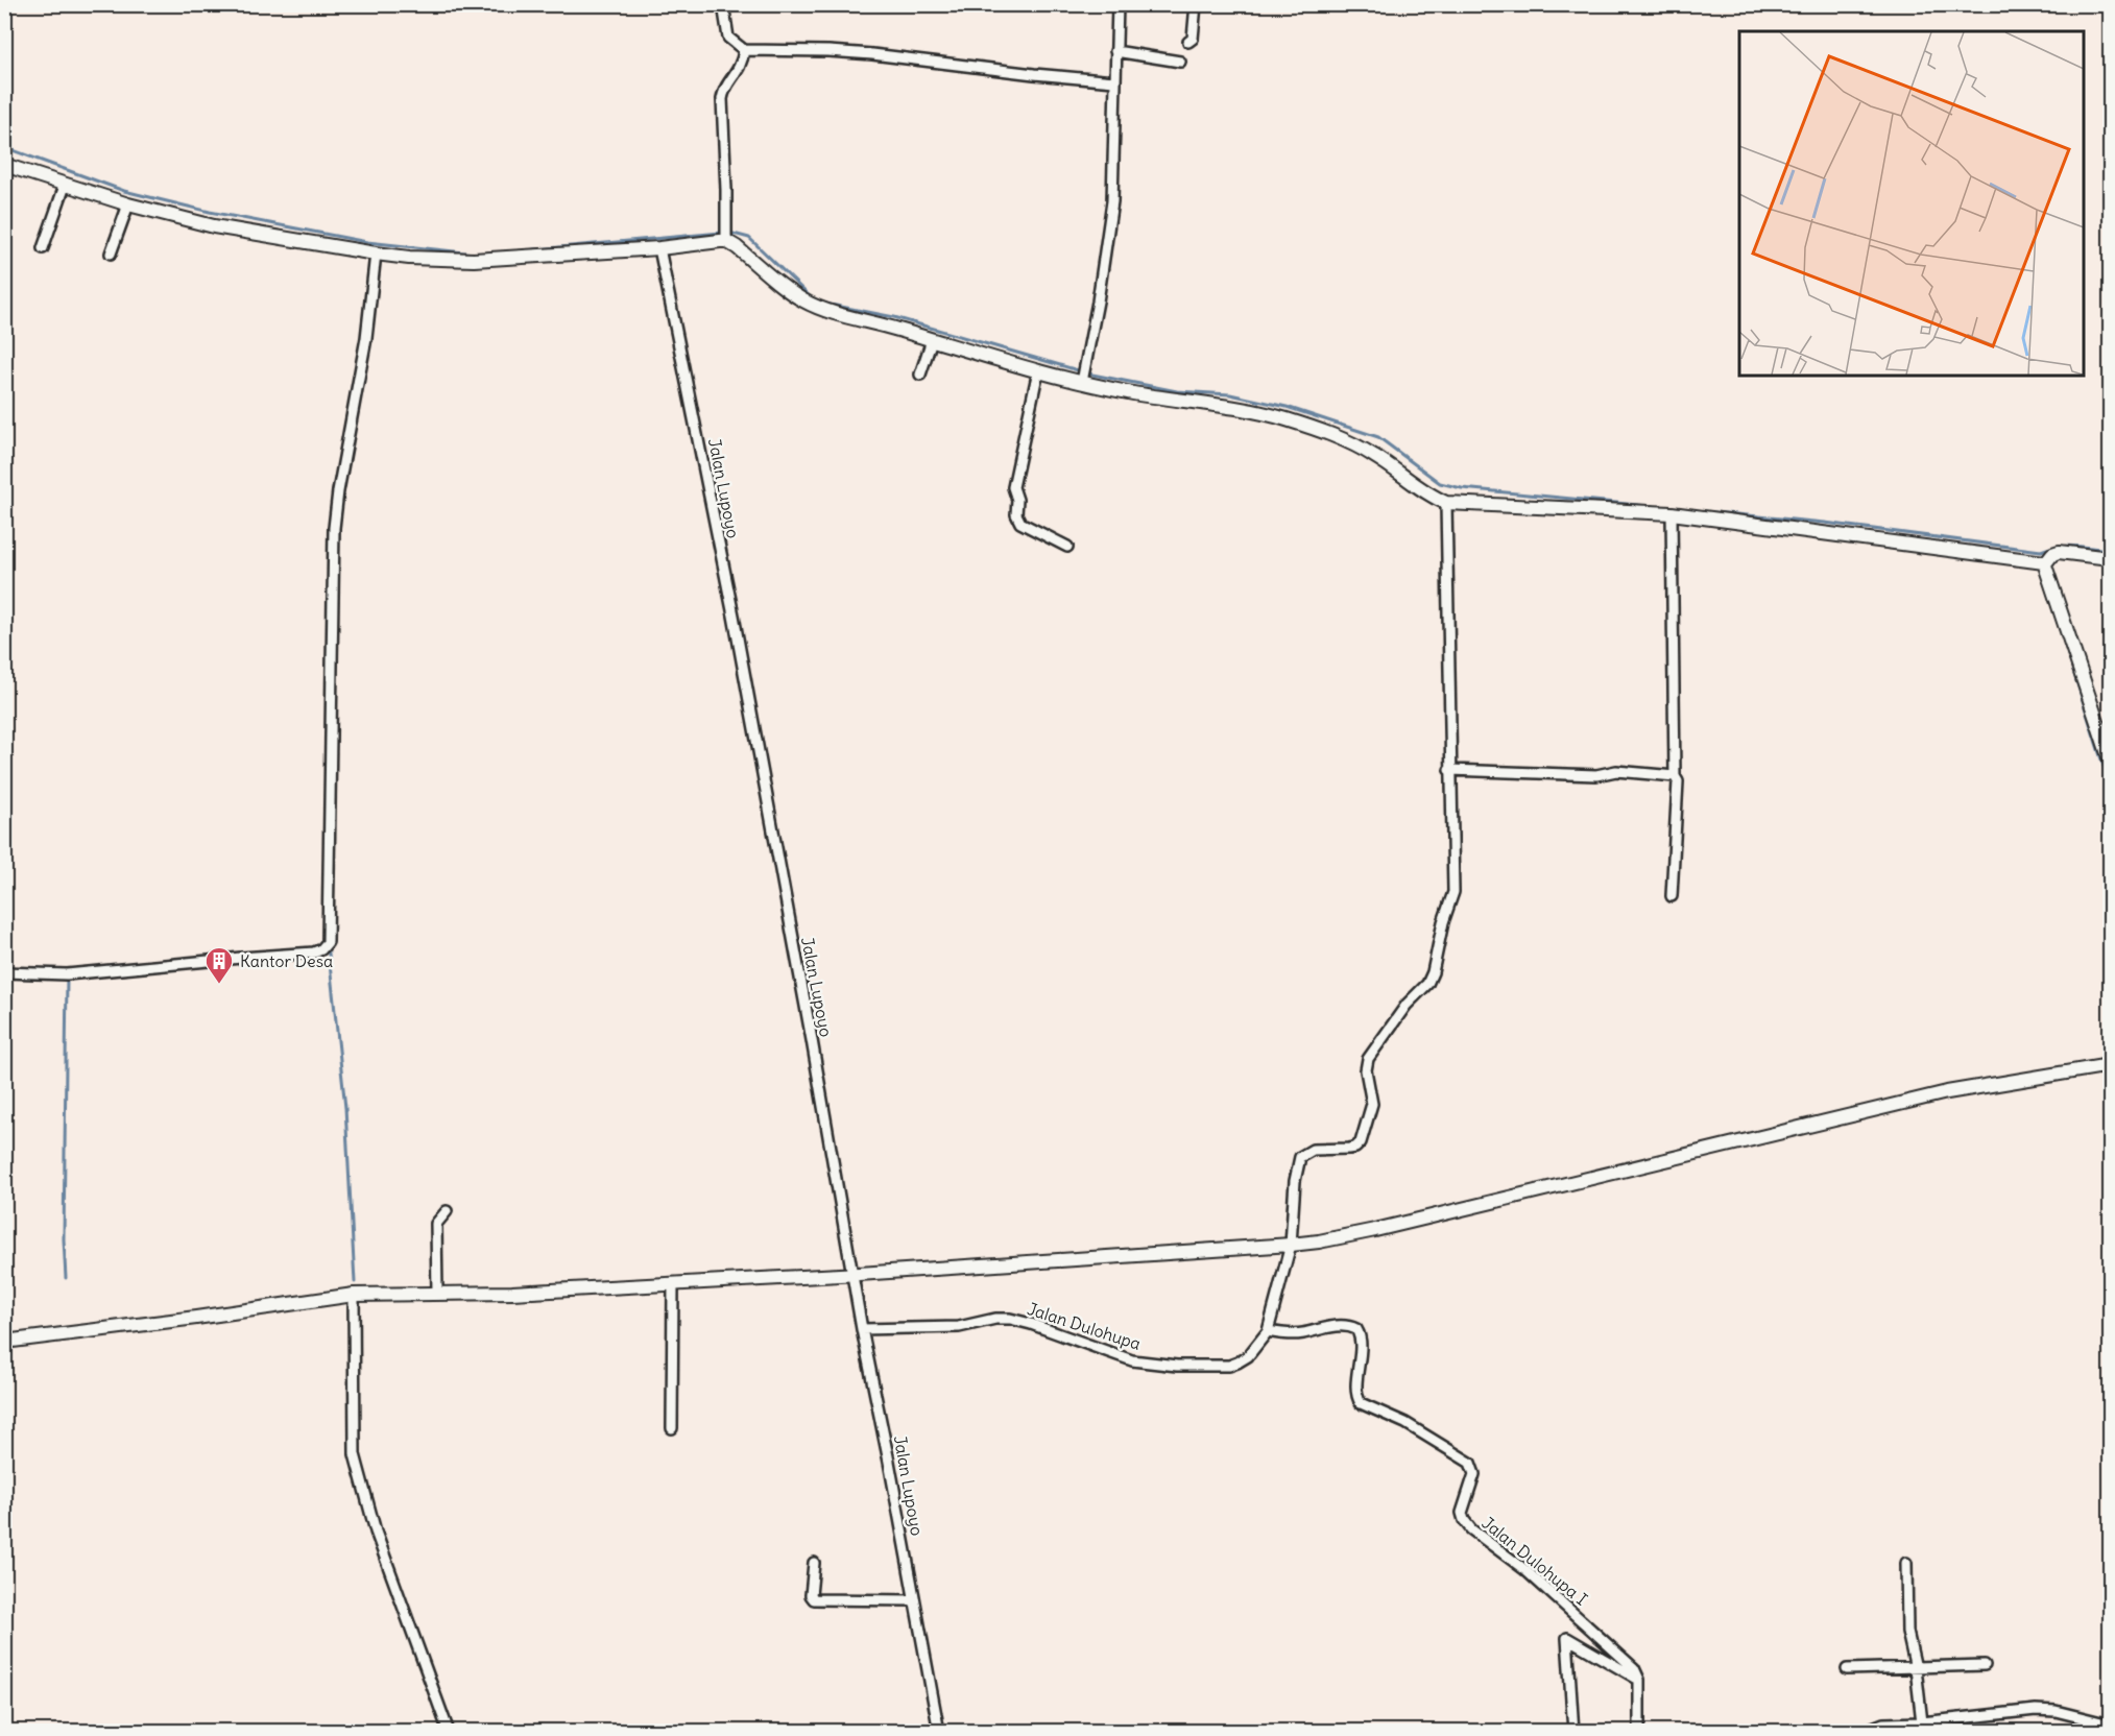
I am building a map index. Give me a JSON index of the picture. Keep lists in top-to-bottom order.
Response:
{
  "streets": {
    "street": ["Jalan Lupoyo", "Jalan Dulohupa", "Jalan Dulohupa I"]
  },
  "crossings": [
    ["Jalan Lupoyo", "Jalan Dulohupa"],
    ["Jalan Dulohupa", "Jalan Dulohupa I"]
  ],
  "places": {
    "building": ["Kantor Desa"]
  }
}
